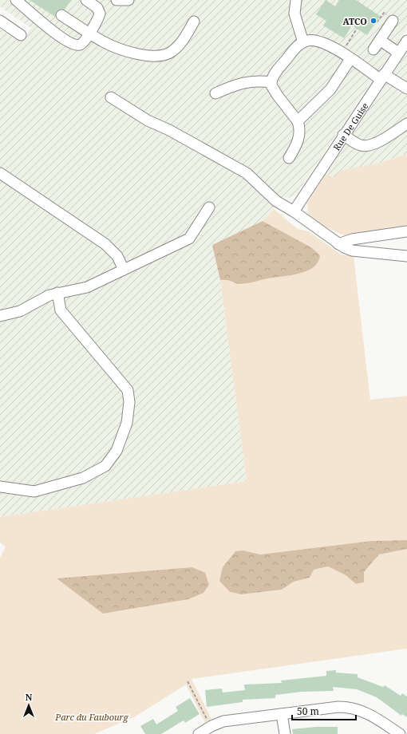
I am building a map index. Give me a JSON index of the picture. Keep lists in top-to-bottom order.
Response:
{
  "streets": {
    "street": ["Rue De Guise"]
  },
  "parks": ["Parc du Faubourg"],
  "places": ["ATCO"],
  "scale_bar": "50 m",
  "north": "top"
}
